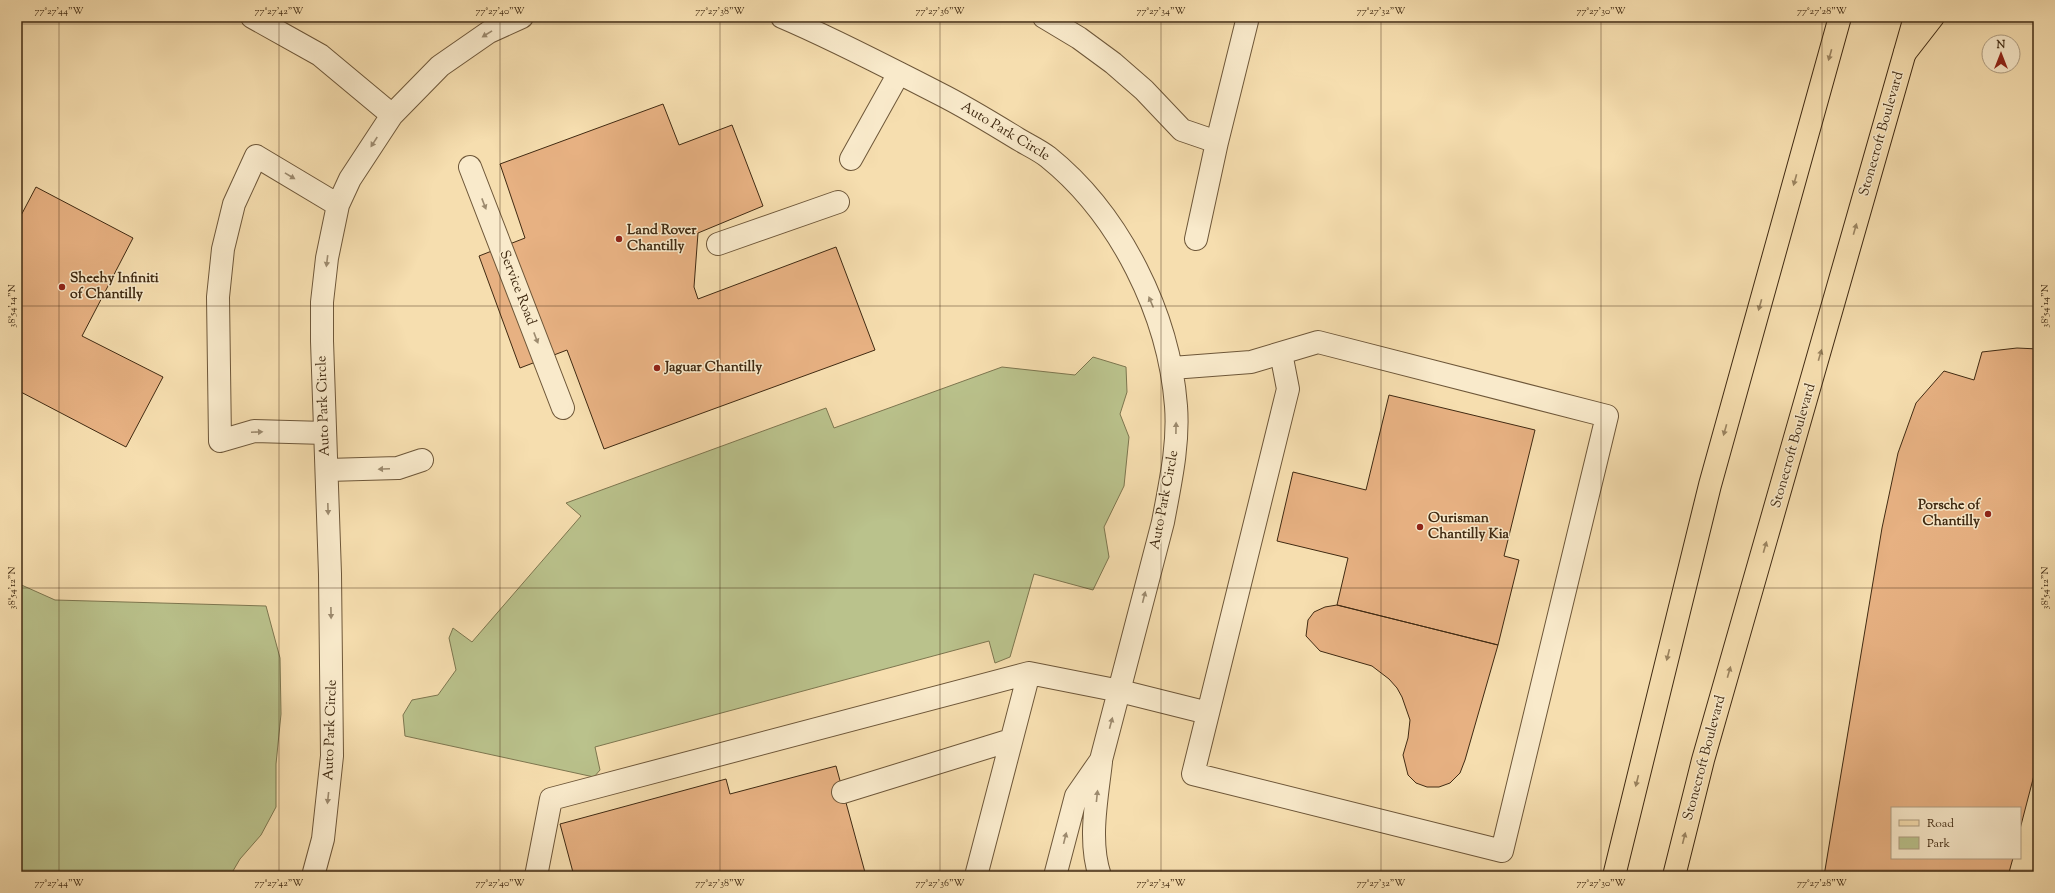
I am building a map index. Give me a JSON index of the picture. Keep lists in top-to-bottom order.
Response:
{
  "streets": {
    "main road": ["Stonecroft Boulevard"],
    "street": ["Auto Park Circle", "Service Road"]
  },
  "one_way": ["Service Road"],
  "places": [
    "Land Rover Chantilly",
    "Sheehy Infiniti of Chantilly",
    "Jaguar Chantilly",
    "Porsche of Chantilly",
    "Ourisman Chantilly Kia"
  ],
  "legend": ["Road", "Park"],
  "north": "top",
  "coordinates": [
    "77°27'44\"W",
    "77°27'42\"W",
    "77°27'40\"W",
    "77°27'38\"W",
    "77°27'36\"W",
    "77°27'34\"W",
    "77°27'32\"W",
    "77°27'30\"W",
    "77°27'28\"W",
    "38°54'14\"N",
    "38°54'12\"N"
  ]
}
